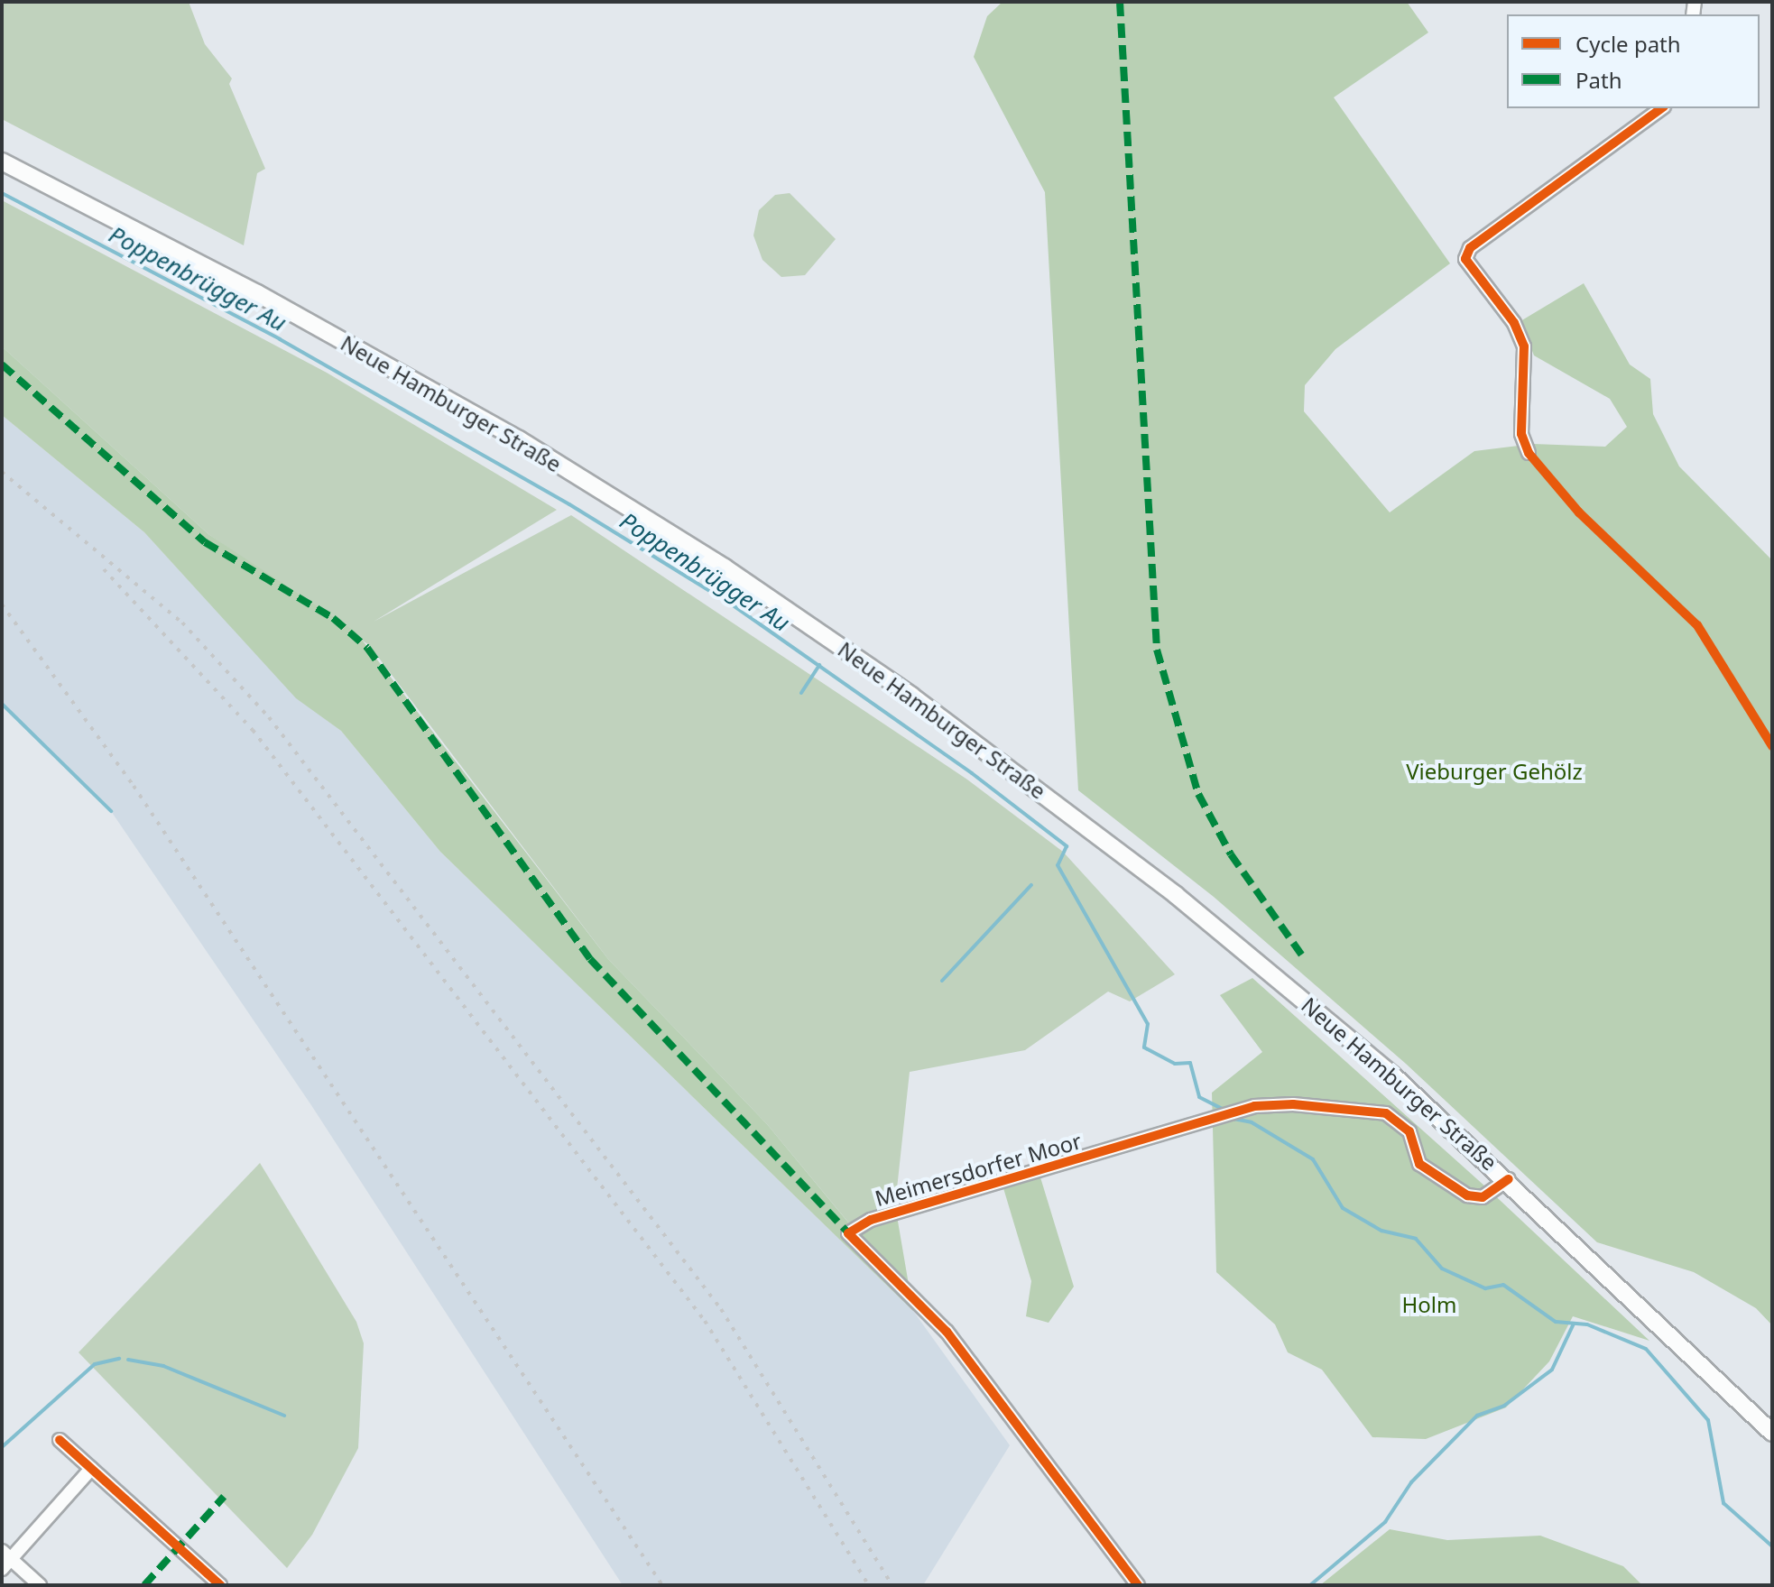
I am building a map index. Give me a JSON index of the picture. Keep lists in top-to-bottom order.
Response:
{
  "streets": {
    "main road": ["Neue Hamburger Straße"],
    "street": ["Meimersdorfer Moor"]
  },
  "crossings": [
    ["Neue Hamburger Straße", "Meimersdorfer Moor"]
  ],
  "water": ["Poppenbrügger Au"],
  "parks": ["Vieburger Gehölz", "Holm"],
  "legend": ["Cycle path", "Path"]
}
